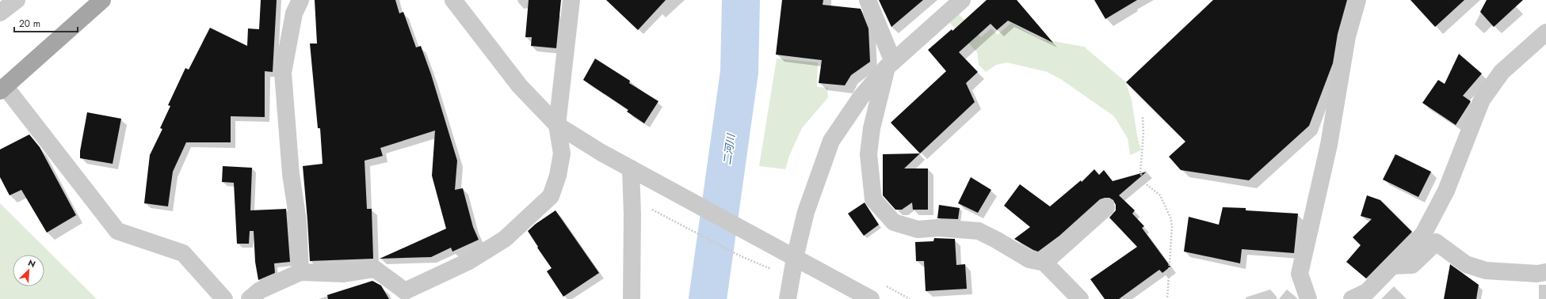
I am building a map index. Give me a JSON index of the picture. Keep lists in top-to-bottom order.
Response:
{
  "water": ["二河川"],
  "scale_bar": "20 m",
  "north": "top right"
}
